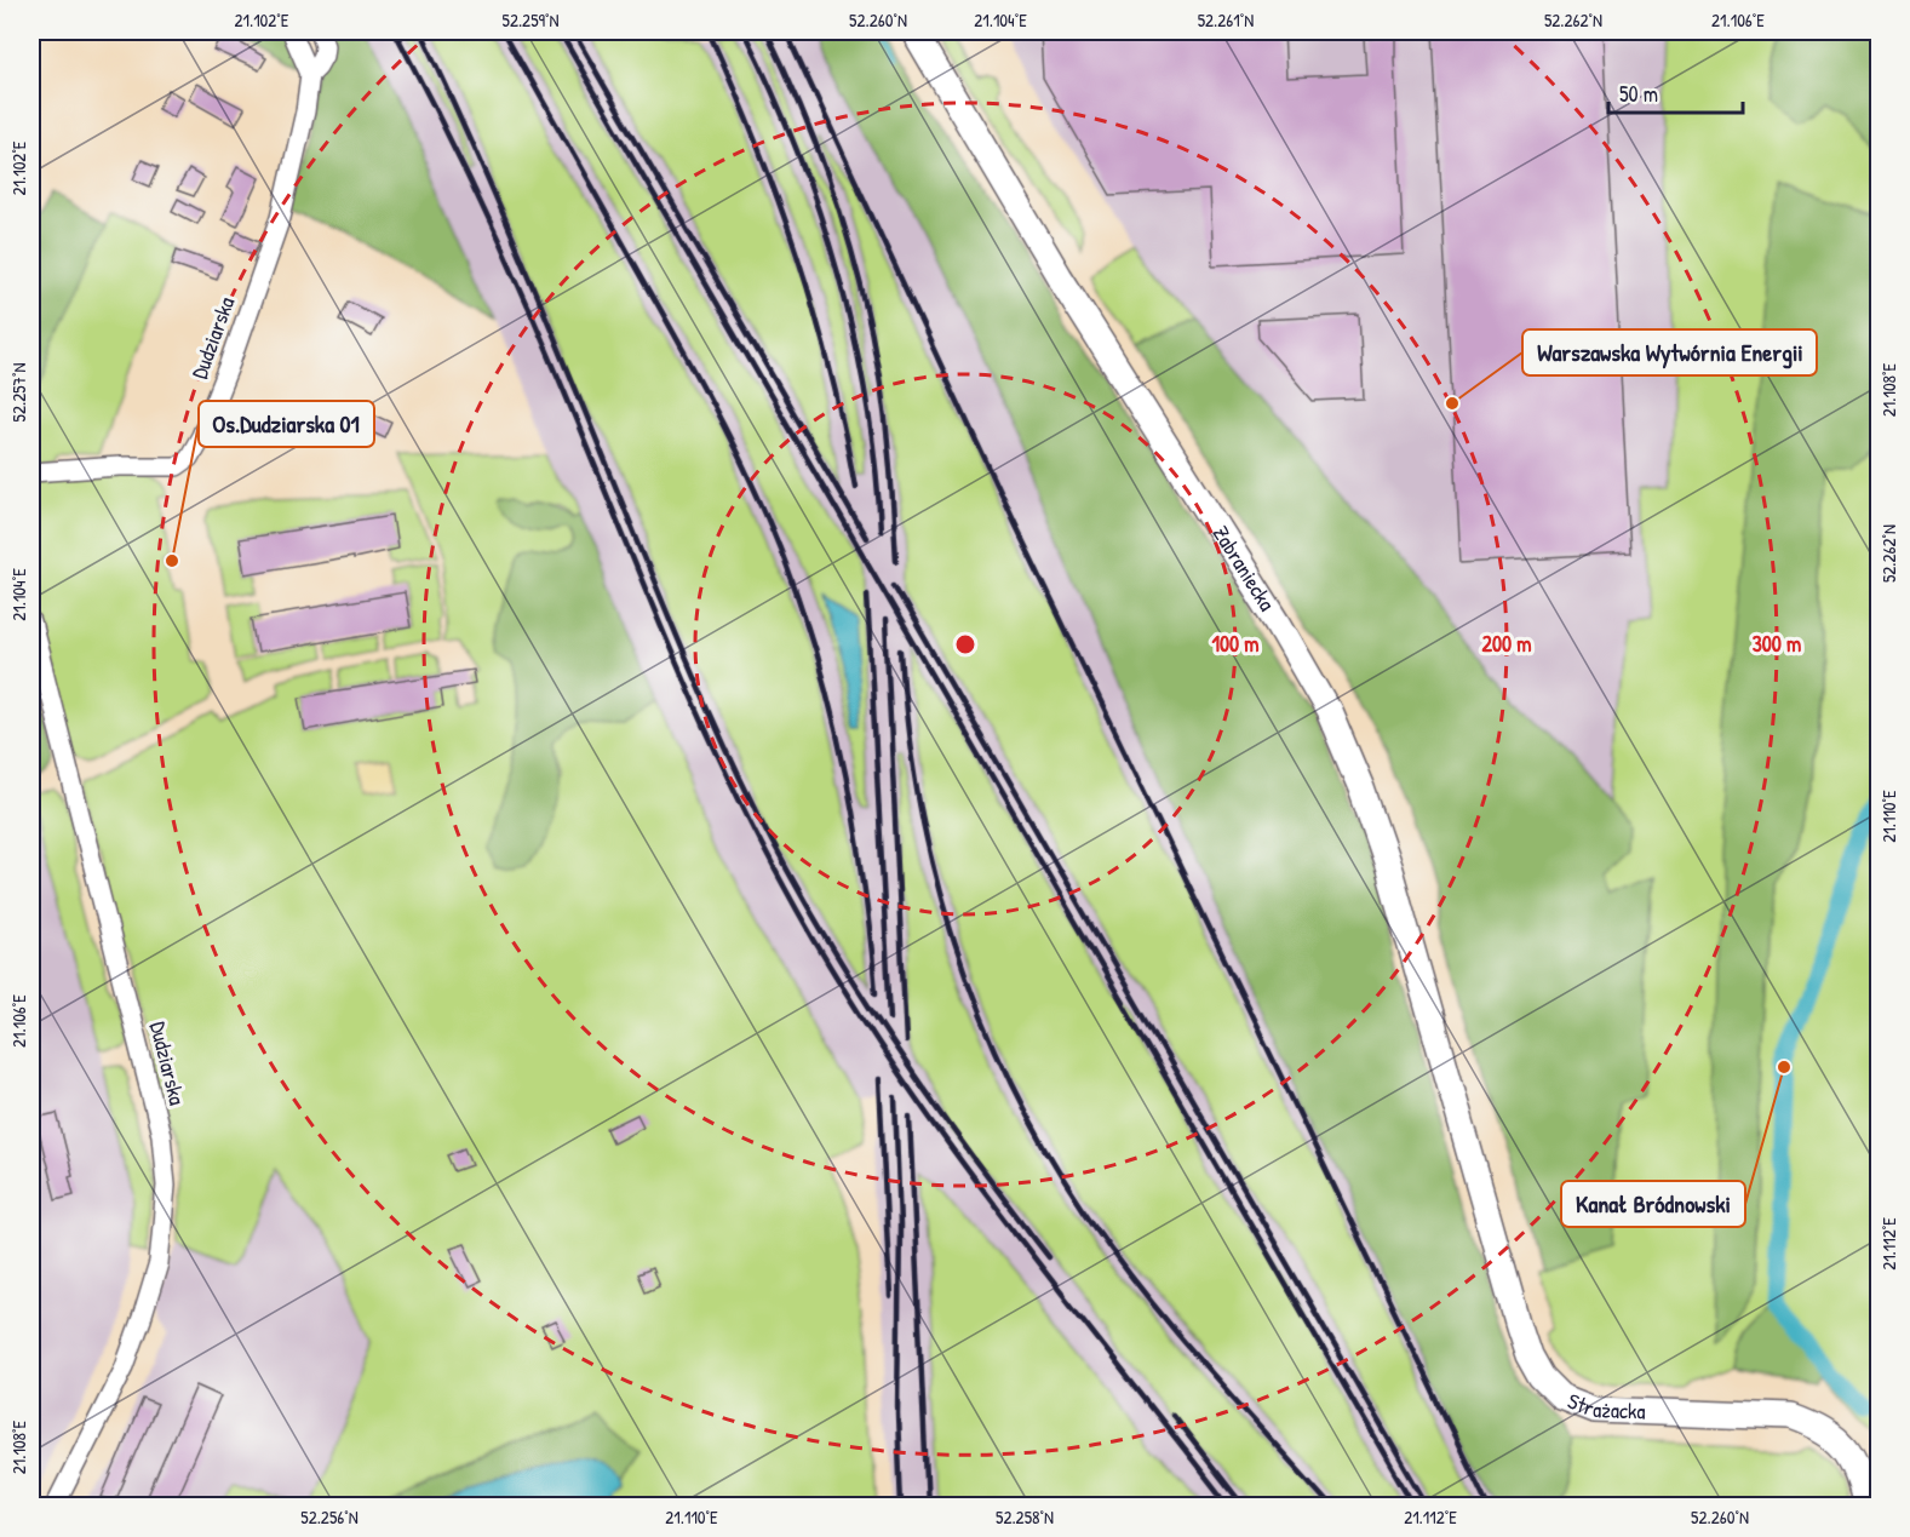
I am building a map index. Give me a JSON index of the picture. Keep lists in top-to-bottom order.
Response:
{
  "streets": {
    "main road": ["Zabraniecka", "Strażacka"],
    "street": ["Dudziarska"]
  },
  "crossings": [
    ["Zabraniecka", "Strażacka"]
  ],
  "places": ["Warszawska Wytwórnia Energii", "Os.Dudziarska 01", "Kanał Bródnowski"],
  "scale_bar": "50 m",
  "coordinates": [
    "21.102°E",
    "52.259°N",
    "52.260°N",
    "21.104°E",
    "52.261°N",
    "52.262°N",
    "21.106°E",
    "21.108°E",
    "52.257°N",
    "21.110°E",
    "21.112°E",
    "52.256°N",
    "52.258°N"
  ],
  "rings": ["100 m", "200 m", "300 m"]
}
